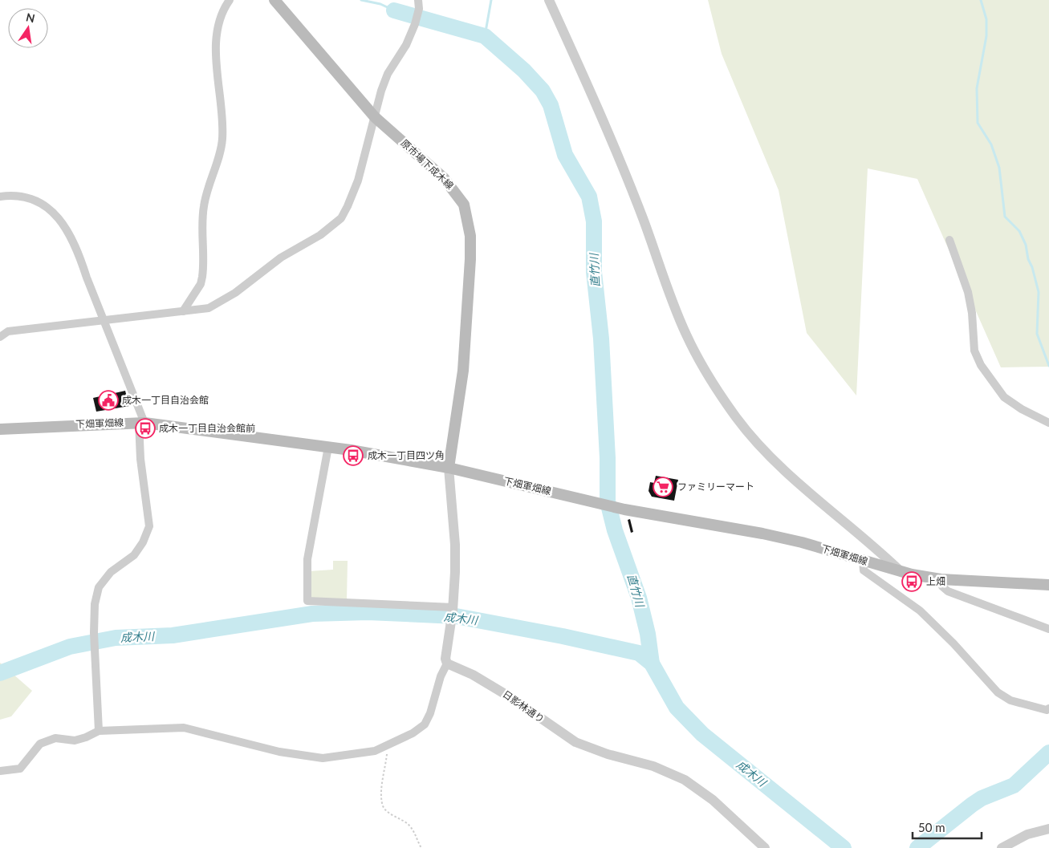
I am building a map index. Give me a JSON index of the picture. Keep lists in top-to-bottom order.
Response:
{
  "streets": {
    "main road": ["原市場下成木線", "下畑軍畑線"],
    "street": ["日影林通り"]
  },
  "crossings": [
    ["原市場下成木線", "下畑軍畑線"]
  ],
  "water": ["直竹川", "成木川"],
  "places": {
    "public building": ["成木一丁目自治会館"],
    "bus stop": ["成木一丁目自治会館前", "成木一丁目四ツ角", "上畑"],
    "supermarket": ["ファミリーマート"]
  },
  "scale_bar": "50 m",
  "north": "top"
}
